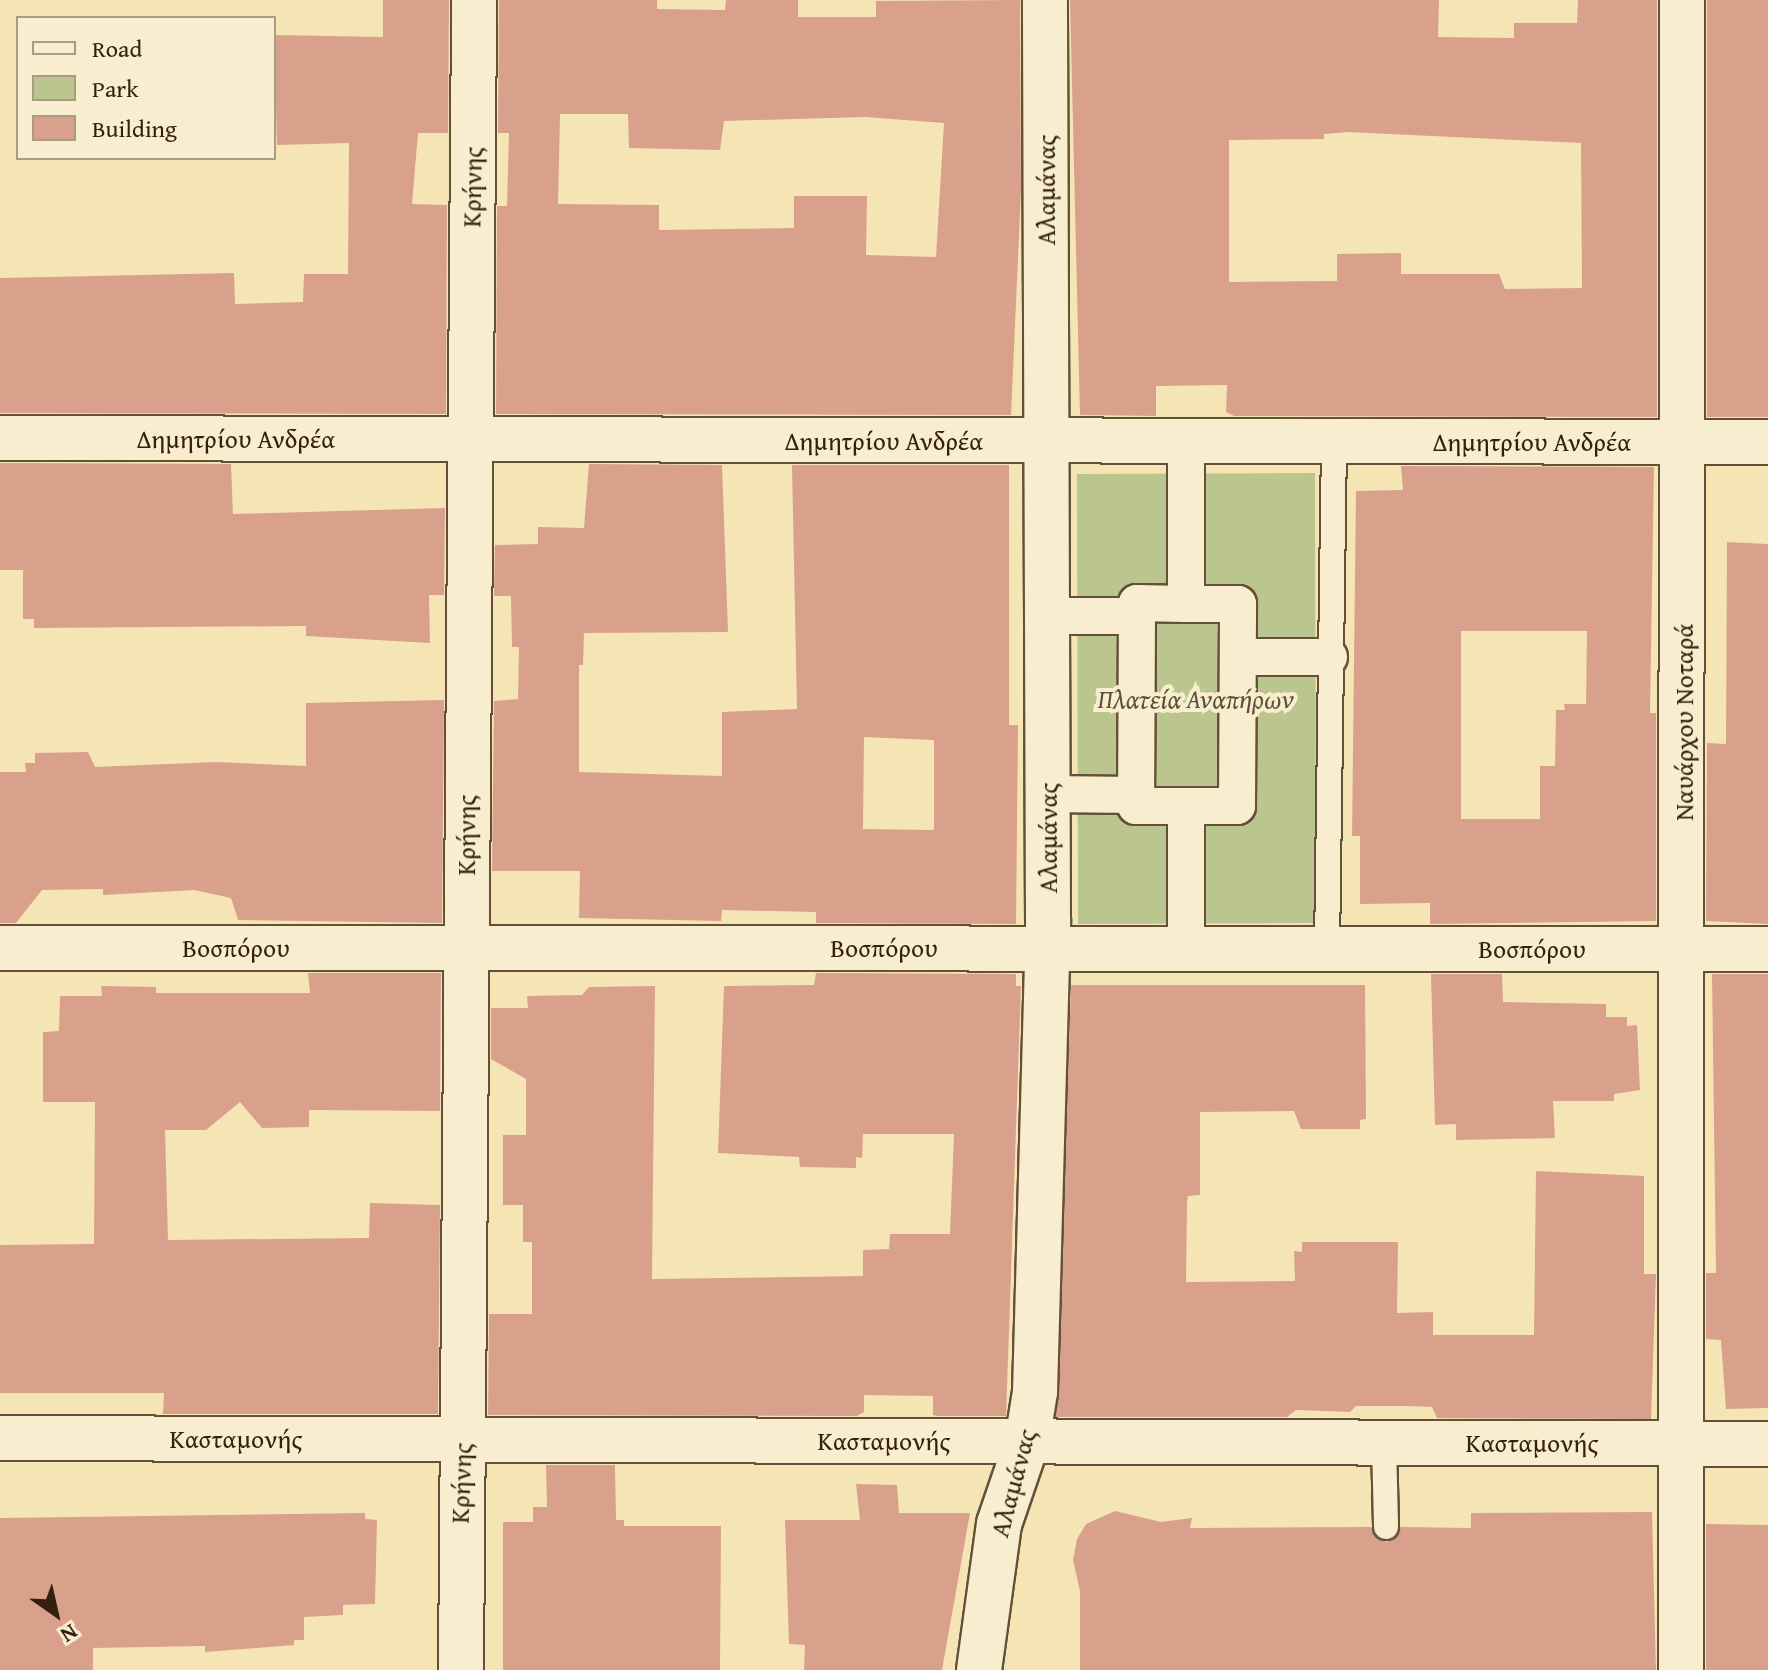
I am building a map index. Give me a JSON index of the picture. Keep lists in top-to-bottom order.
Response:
{
  "streets": {
    "street": [
      "Κρήνης",
      "Αλαμάνας",
      "Δημητρίου Ανδρέα",
      "Ναυάρχου Νοταρά",
      "Βοσπόρου",
      "Κασταμονής"
    ]
  },
  "crossings": [
    ["Κρήνης", "Δημητρίου Ανδρέα"],
    ["Κρήνης", "Βοσπόρου"],
    ["Κρήνης", "Κασταμονής"],
    ["Αλαμάνας", "Δημητρίου Ανδρέα"],
    ["Αλαμάνας", "Βοσπόρου"],
    ["Αλαμάνας", "Κασταμονής"],
    ["Δημητρίου Ανδρέα", "Ναυάρχου Νοταρά"],
    ["Ναυάρχου Νοταρά", "Βοσπόρου"],
    ["Ναυάρχου Νοταρά", "Κασταμονής"]
  ],
  "parks": ["Πλατεία Αναπήρων"],
  "legend": ["Road", "Park", "Building"],
  "north": "bottom right"
}
